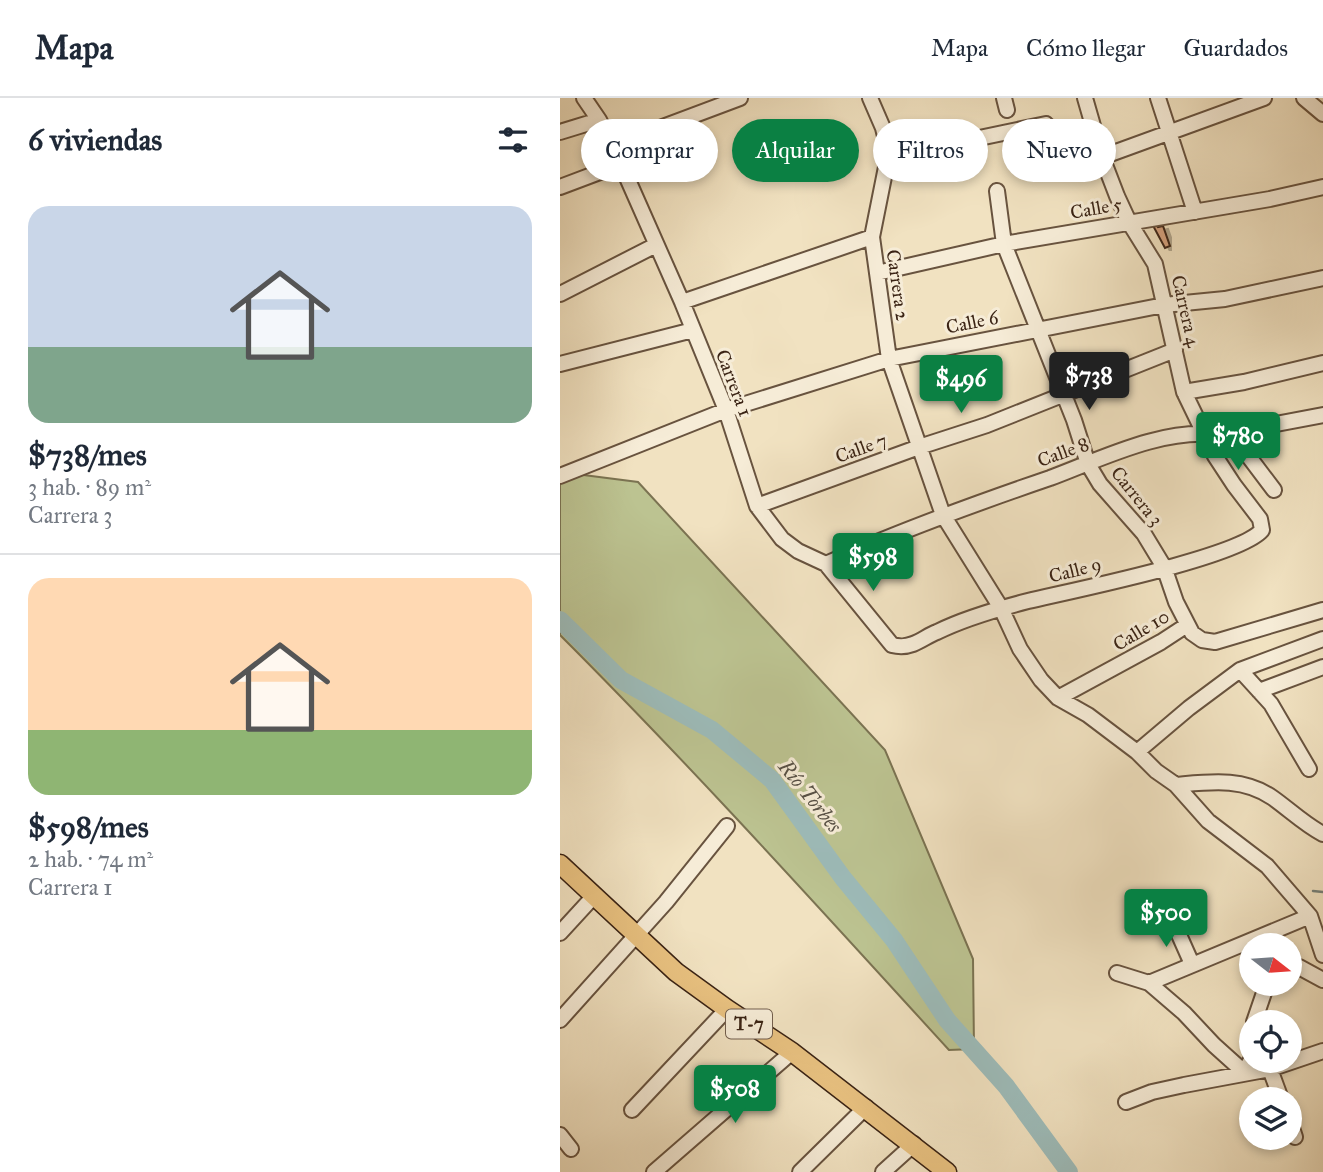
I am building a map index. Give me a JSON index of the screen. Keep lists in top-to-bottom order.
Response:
{
  "streets": {
    "main road": ["T-7"],
    "street": [
      "Calle 5",
      "Carrera 2",
      "Carrera 4",
      "Calle 6",
      "Carrera 1",
      "Calle 7",
      "Calle 8",
      "Carrera 3",
      "Calle 9",
      "Calle 10"
    ]
  },
  "crossings": [
    ["Calle 5", "Carrera 2"],
    ["Calle 5", "Carrera 4"],
    ["Calle 5", "Carrera 3"],
    ["Carrera 2", "Calle 6"],
    ["Carrera 2", "Calle 7"],
    ["Carrera 2", "Calle 8"],
    ["Carrera 2", "Calle 9"],
    ["Carrera 2", "Calle 10"],
    ["Carrera 4", "Calle 6"],
    ["Carrera 4", "Calle 7"],
    ["Carrera 4", "Calle 8"],
    ["Carrera 4", "Calle 9"],
    ["Calle 6", "Carrera 1"],
    ["Calle 6", "Carrera 3"],
    ["Carrera 1", "Calle 7"],
    ["Carrera 1", "Calle 8"],
    ["Carrera 1", "Calle 9"],
    ["Calle 7", "Carrera 3"],
    ["Calle 8", "Carrera 3"],
    ["Carrera 3", "Calle 9"],
    ["Carrera 3", "Calle 10"]
  ],
  "water": ["Río Torbes"],
  "north": "right",
  "page": {
    "header": "Mapa",
    "nav": ["Mapa", "Cómo llegar", "Guardados"],
    "heading": "6 viviendas",
    "chip": [
      "Comprar",
      "Alquilar",
      "Filtros",
      "Nuevo"
    ],
    "list": [
      {
        "name": "$738/mes",
        "note": "3 hab. · 89 m² · Carrera 3"
      },
      {
        "name": "$598/mes",
        "note": "2 hab. · 74 m² · Carrera 1"
      }
    ],
    "price": [
      "$738",
      "$496",
      "$780",
      "$598",
      "$500",
      "$508"
    ]
  }
}
